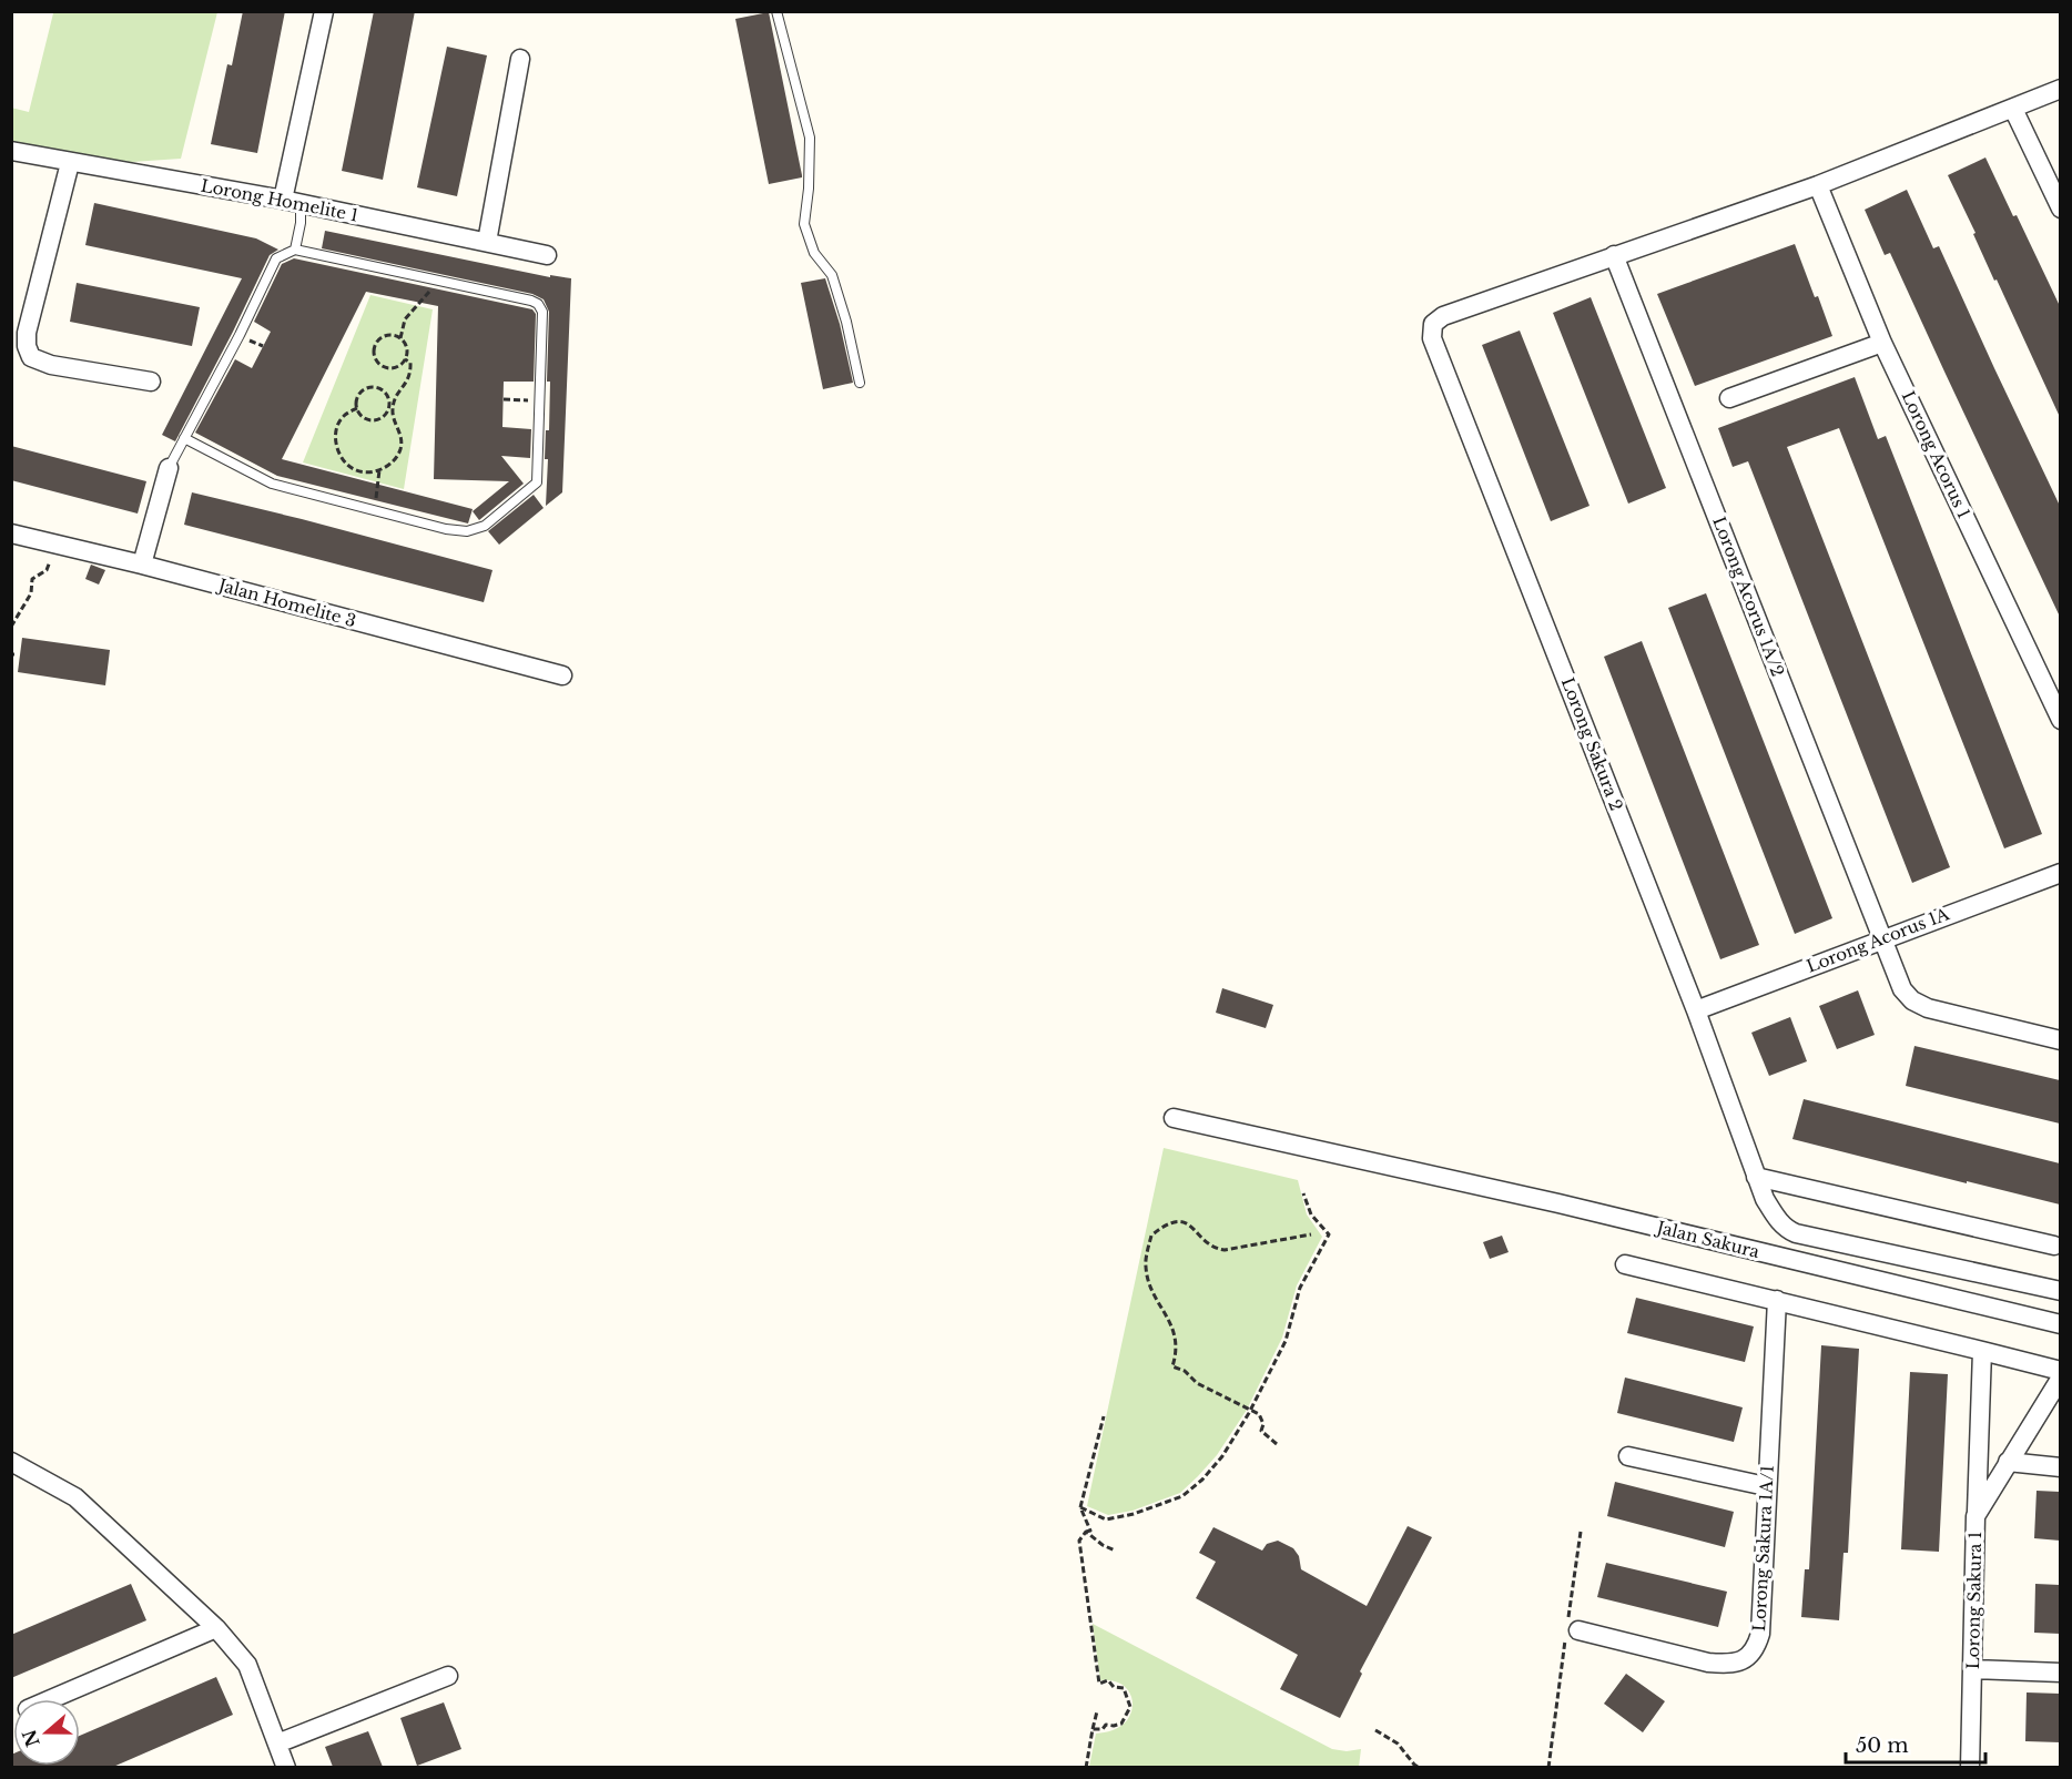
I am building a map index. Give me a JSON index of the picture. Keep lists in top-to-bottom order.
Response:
{
  "streets": {
    "street": [
      "Lorong Homelite 1",
      "Lorong Acorus 1",
      "Lorong Acorus 1A/2",
      "Jalan Homelite 3",
      "Lorong Sakura 2",
      "Lorong Acorus 1A",
      "Jalan Sakura",
      "Lorong Sakura 1A/1",
      "Lorong Sakura 1"
    ]
  },
  "crossings": [
    ["Lorong Acorus 1A/2", "Lorong Sakura 2"],
    ["Lorong Acorus 1A/2", "Lorong Acorus 1A"],
    ["Lorong Sakura 2", "Lorong Acorus 1A"]
  ],
  "scale_bar": "50 m",
  "north": "left"
}
